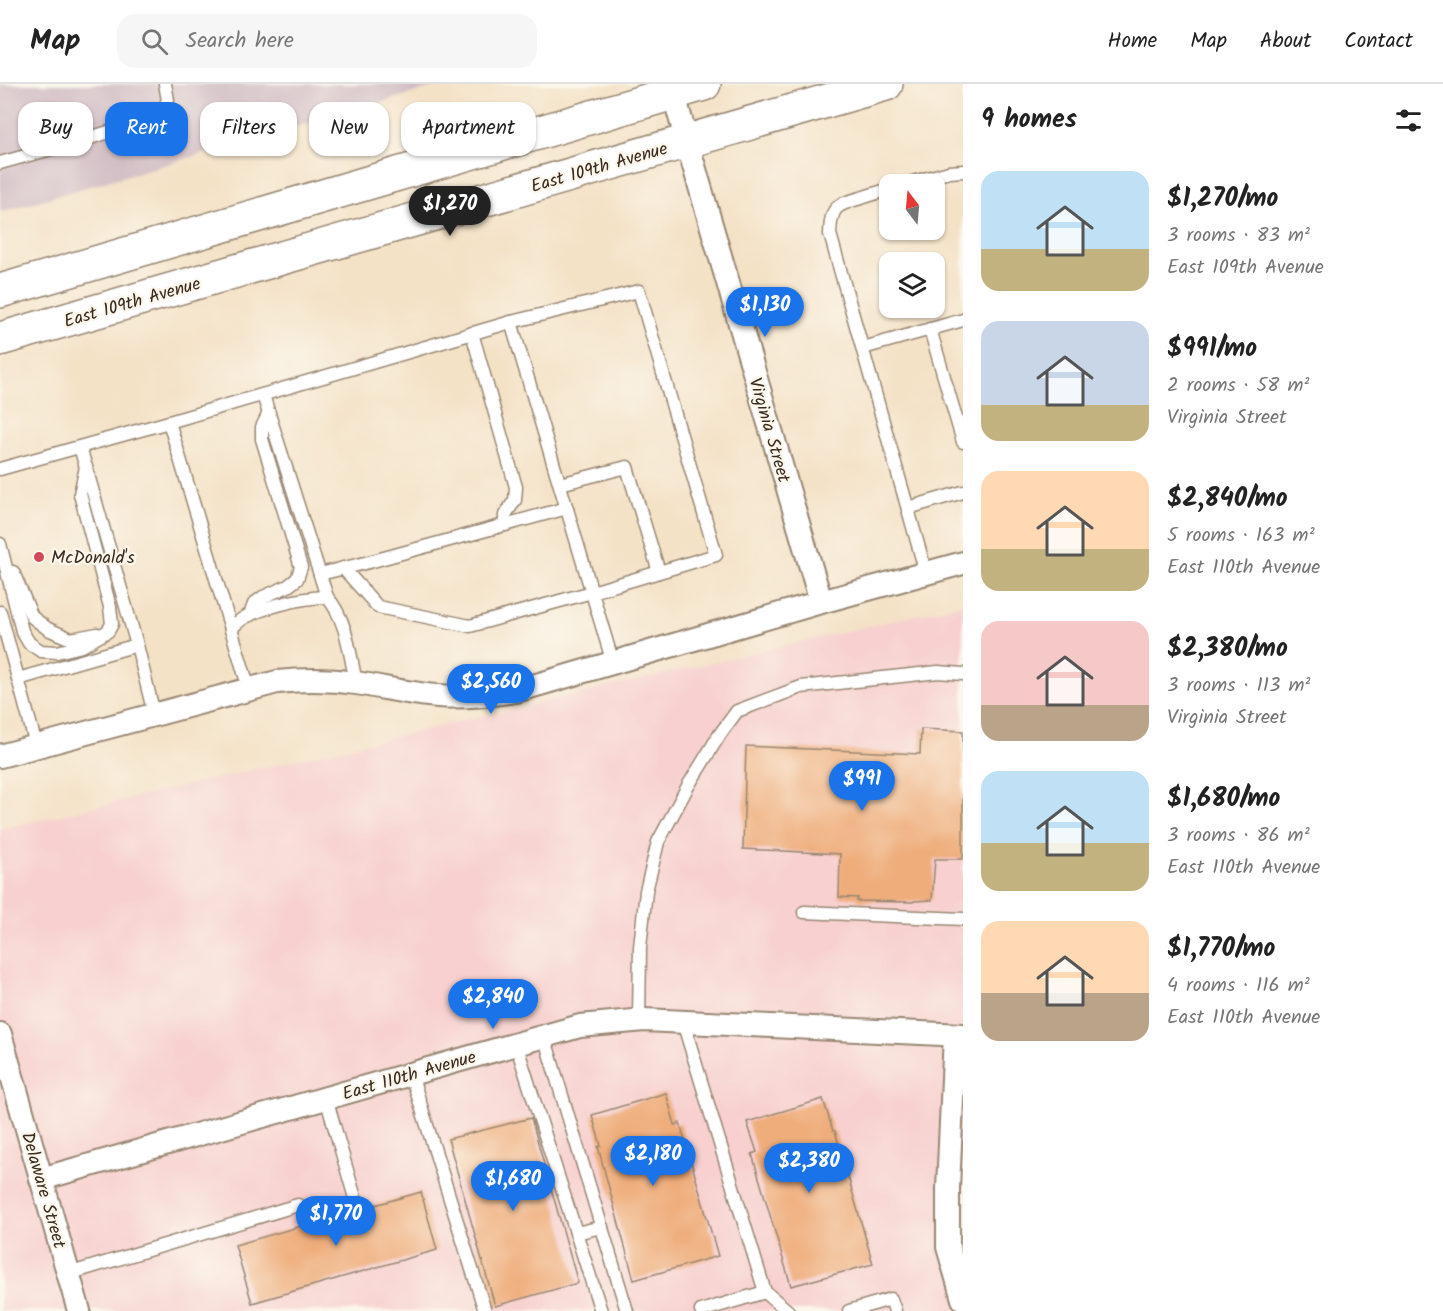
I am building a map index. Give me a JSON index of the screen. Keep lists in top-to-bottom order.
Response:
{
  "streets": {
    "main road": ["East 109th Avenue"],
    "street": ["Virginia Street", "East 110th Avenue", "Delaware Street"]
  },
  "crossings": [
    ["East 109th Avenue", "Virginia Street"],
    ["East 110th Avenue", "Delaware Street"]
  ],
  "places": ["McDonald's"],
  "north": "top",
  "page": {
    "header": "Map",
    "search": "Search here",
    "nav": [
      "Home",
      "Map",
      "About",
      "Contact"
    ],
    "heading": "9 homes",
    "chip": [
      "Buy",
      "Rent",
      "Filters",
      "New",
      "Apartment"
    ],
    "list": [
      {
        "name": "$1,270/mo",
        "note": "3 rooms · 83 m² · East 109th Avenue"
      },
      {
        "name": "$991/mo",
        "note": "2 rooms · 58 m² · Virginia Street"
      },
      {
        "name": "$2,840/mo",
        "note": "5 rooms · 163 m² · East 110th Avenue"
      },
      {
        "name": "$2,380/mo",
        "note": "3 rooms · 113 m² · Virginia Street"
      },
      {
        "name": "$1,680/mo",
        "note": "3 rooms · 86 m² · East 110th Avenue"
      },
      {
        "name": "$1,770/mo",
        "note": "4 rooms · 116 m² · East 110th Avenue"
      }
    ],
    "price": [
      "$1,270",
      "$1,130",
      "$2,560",
      "$991",
      "$2,840",
      "$2,180",
      "$2,380",
      "$1,680",
      "$1,770"
    ]
  }
}
